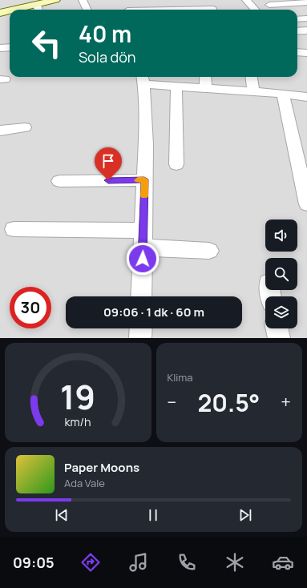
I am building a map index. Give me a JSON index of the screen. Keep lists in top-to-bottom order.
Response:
{
  "page": {
    "turn": ["40 m", "Sola dön"],
    "limit": "30",
    "trip": "09:06 · 1 dk · 60 m",
    "tile": "Klima",
    "heat": ["−", "20.5°", "+"],
    "song": ["Paper Moons", "Ada Vale"],
    "tabs": "09:05",
    "gauge": ["19", "km/h"]
  }
}
